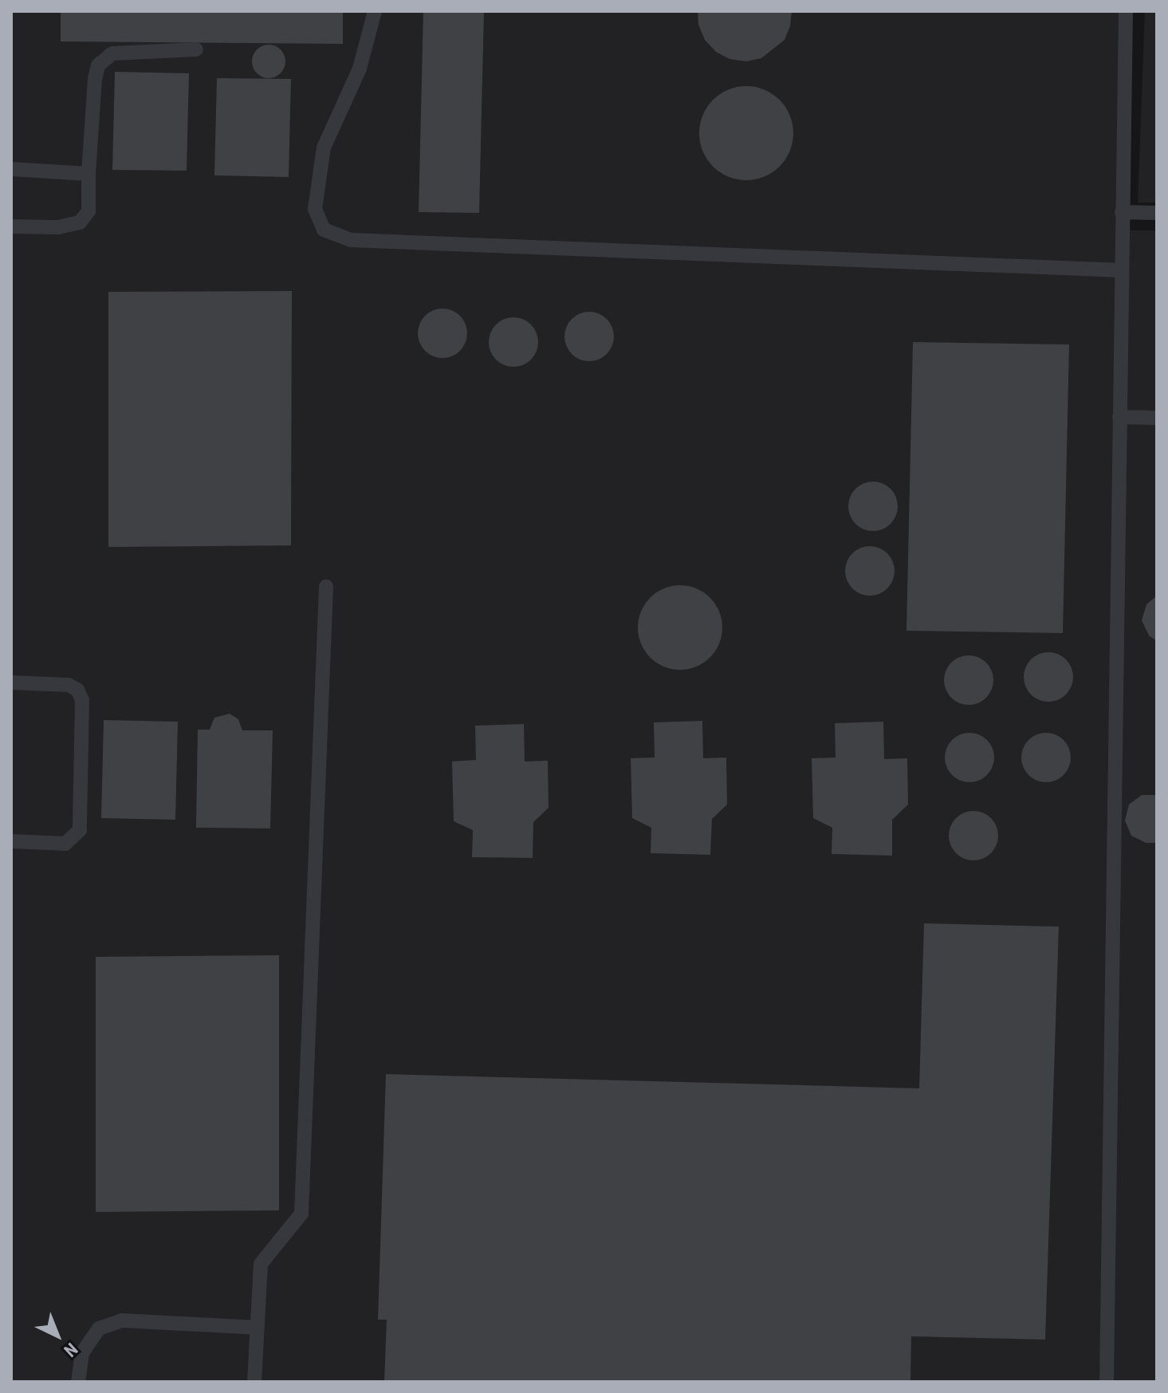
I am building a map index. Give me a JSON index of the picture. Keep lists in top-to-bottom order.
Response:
{
  "north": "bottom right"
}
